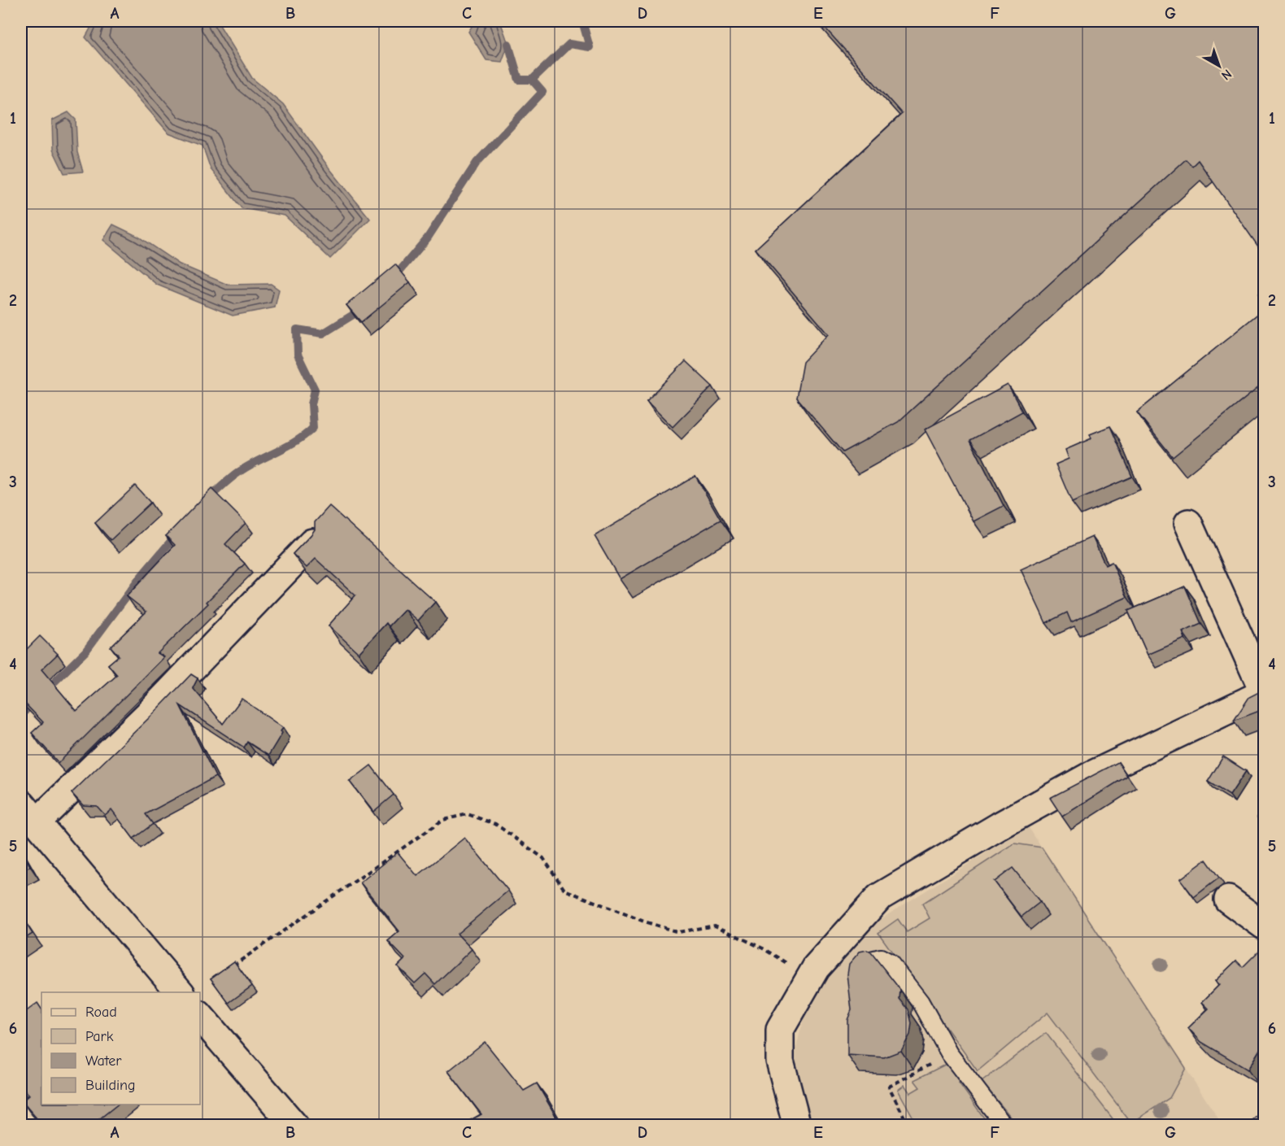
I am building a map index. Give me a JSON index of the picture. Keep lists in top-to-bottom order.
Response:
{
  "legend": [
    "Road",
    "Park",
    "Water",
    "Building"
  ],
  "north": "bottom right",
  "grid": {
    "columns": [
      "A",
      "B",
      "C",
      "D",
      "E",
      "F",
      "G"
    ],
    "rows": [
      "1",
      "2",
      "3",
      "4",
      "5",
      "6"
    ]
  }
}
